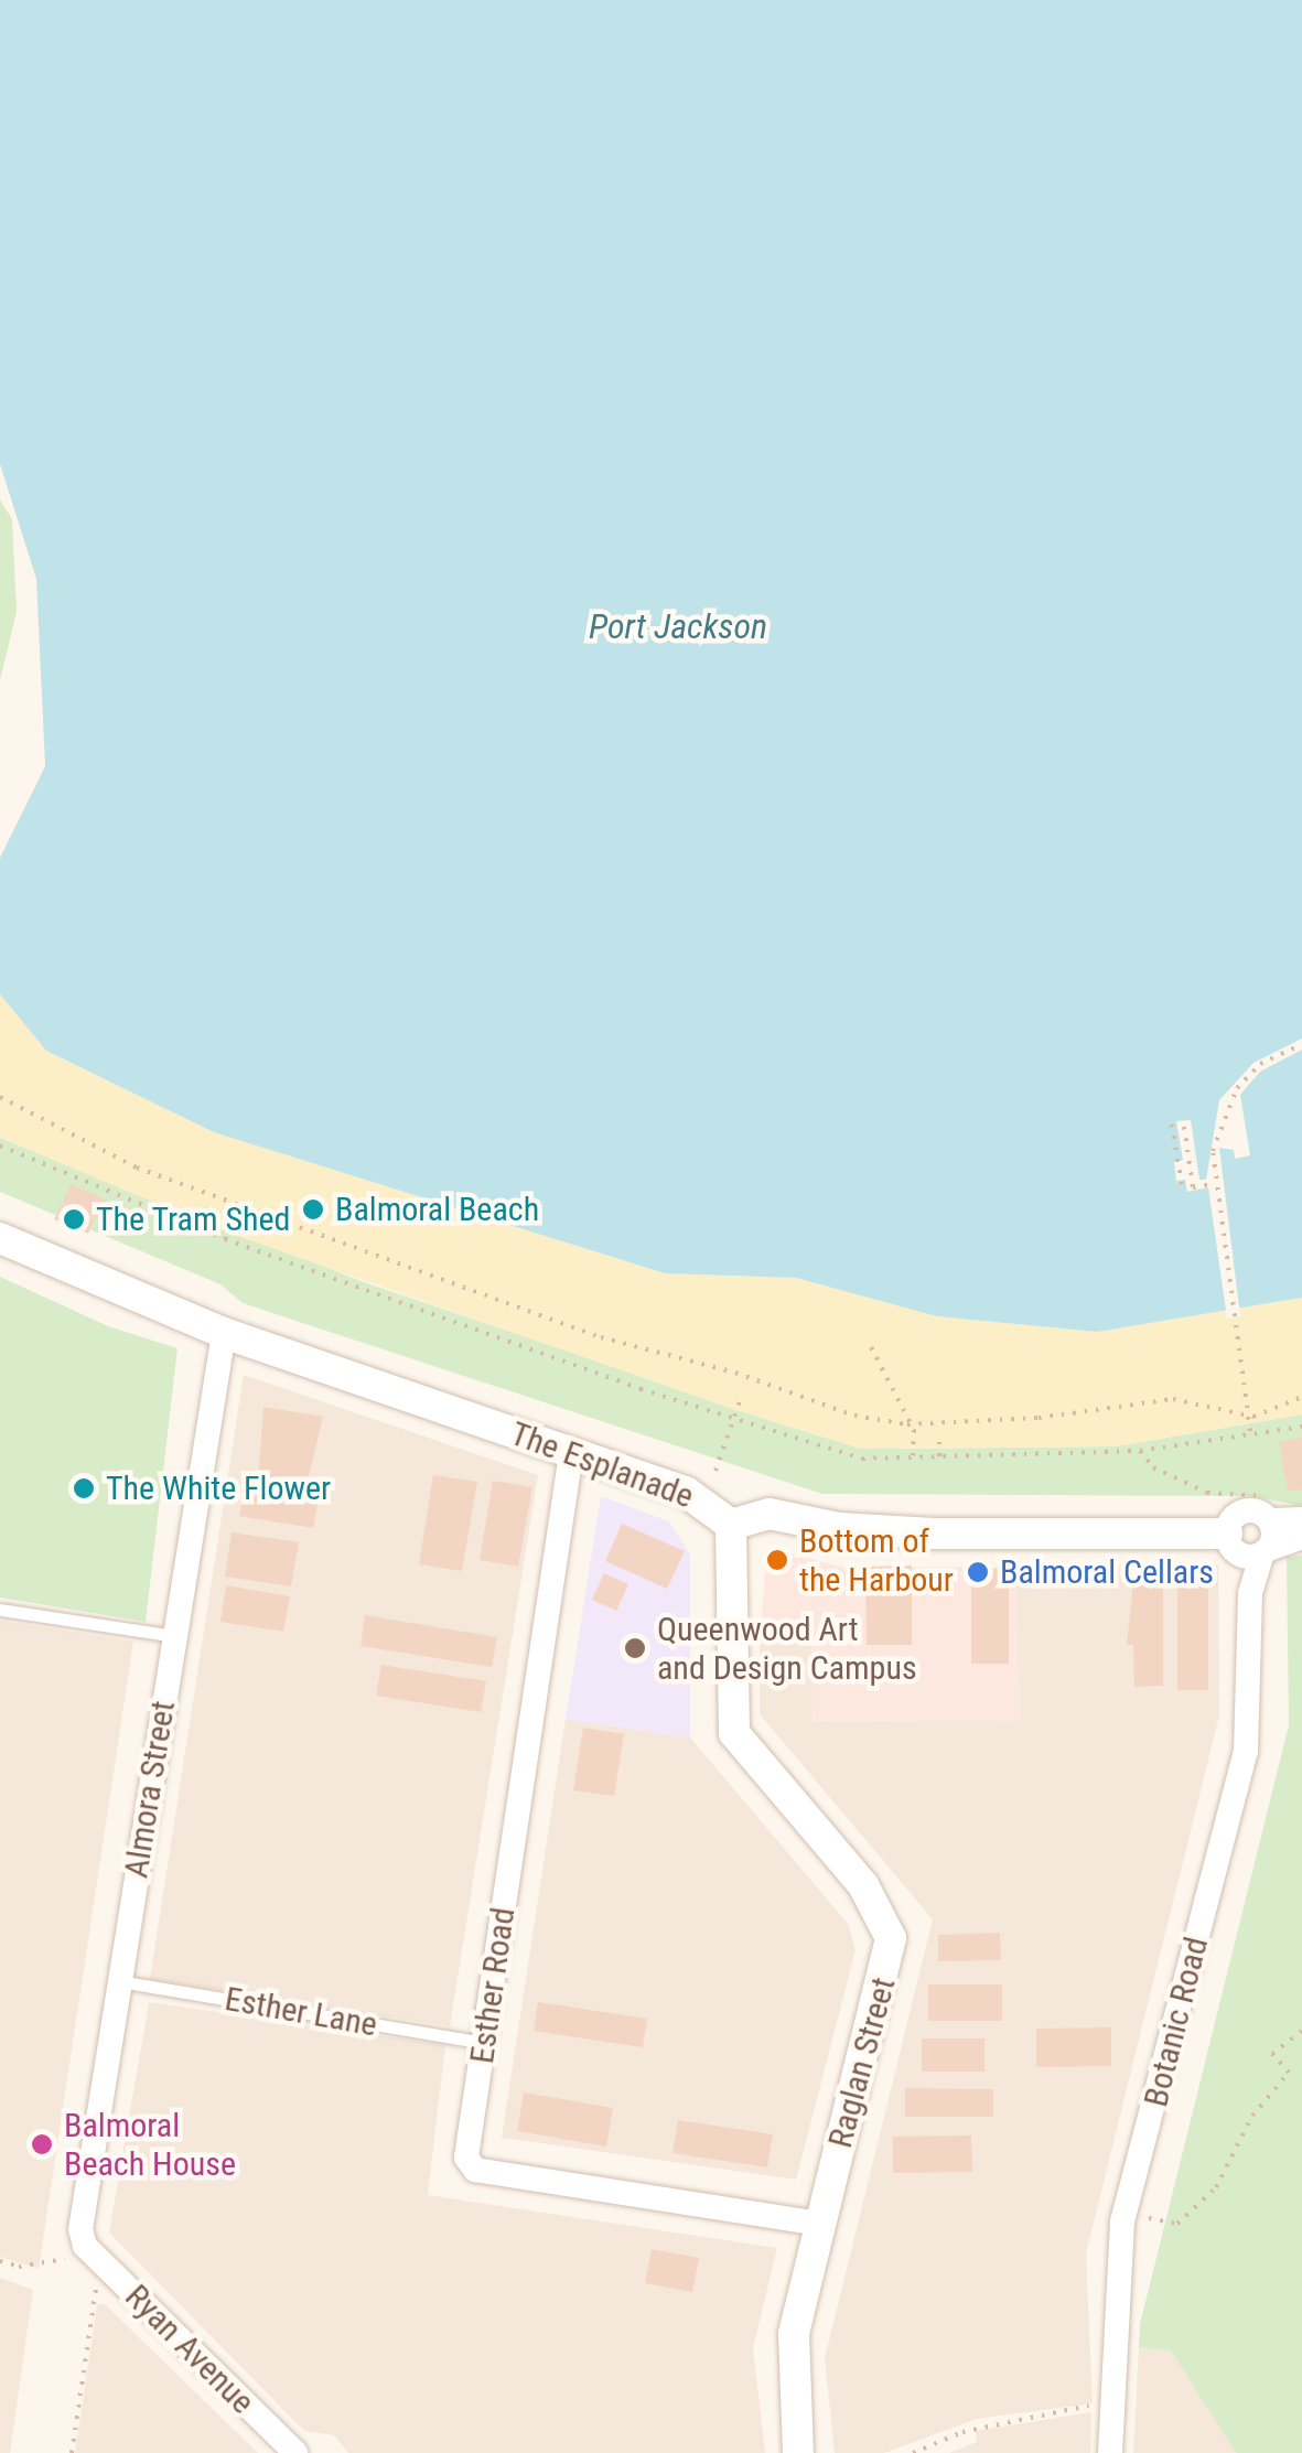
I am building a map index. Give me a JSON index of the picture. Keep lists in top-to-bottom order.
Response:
{
  "streets": {
    "street": [
      "The Esplanade",
      "Almora Street",
      "Esther Road",
      "Botanic Road",
      "Raglan Street",
      "Ryan Avenue"
    ],
    "lane": ["Esther Lane"]
  },
  "crossings": [
    ["The Esplanade", "Almora Street"],
    ["The Esplanade", "Esther Road"],
    ["The Esplanade", "Botanic Road"],
    ["The Esplanade", "Raglan Street"],
    ["Almora Street", "Esther Lane"],
    ["Almora Street", "Ryan Avenue"],
    ["Esther Road", "Esther Lane"],
    ["Esther Road", "Raglan Street"]
  ],
  "water": ["Port Jackson"],
  "places": [
    "Balmoral Beach",
    "The Tram Shed",
    "The White Flower",
    "Bottom of the Harbour",
    "Balmoral Cellars",
    "Queenwood Art and Design Campus",
    "Balmoral Beach House"
  ]
}
